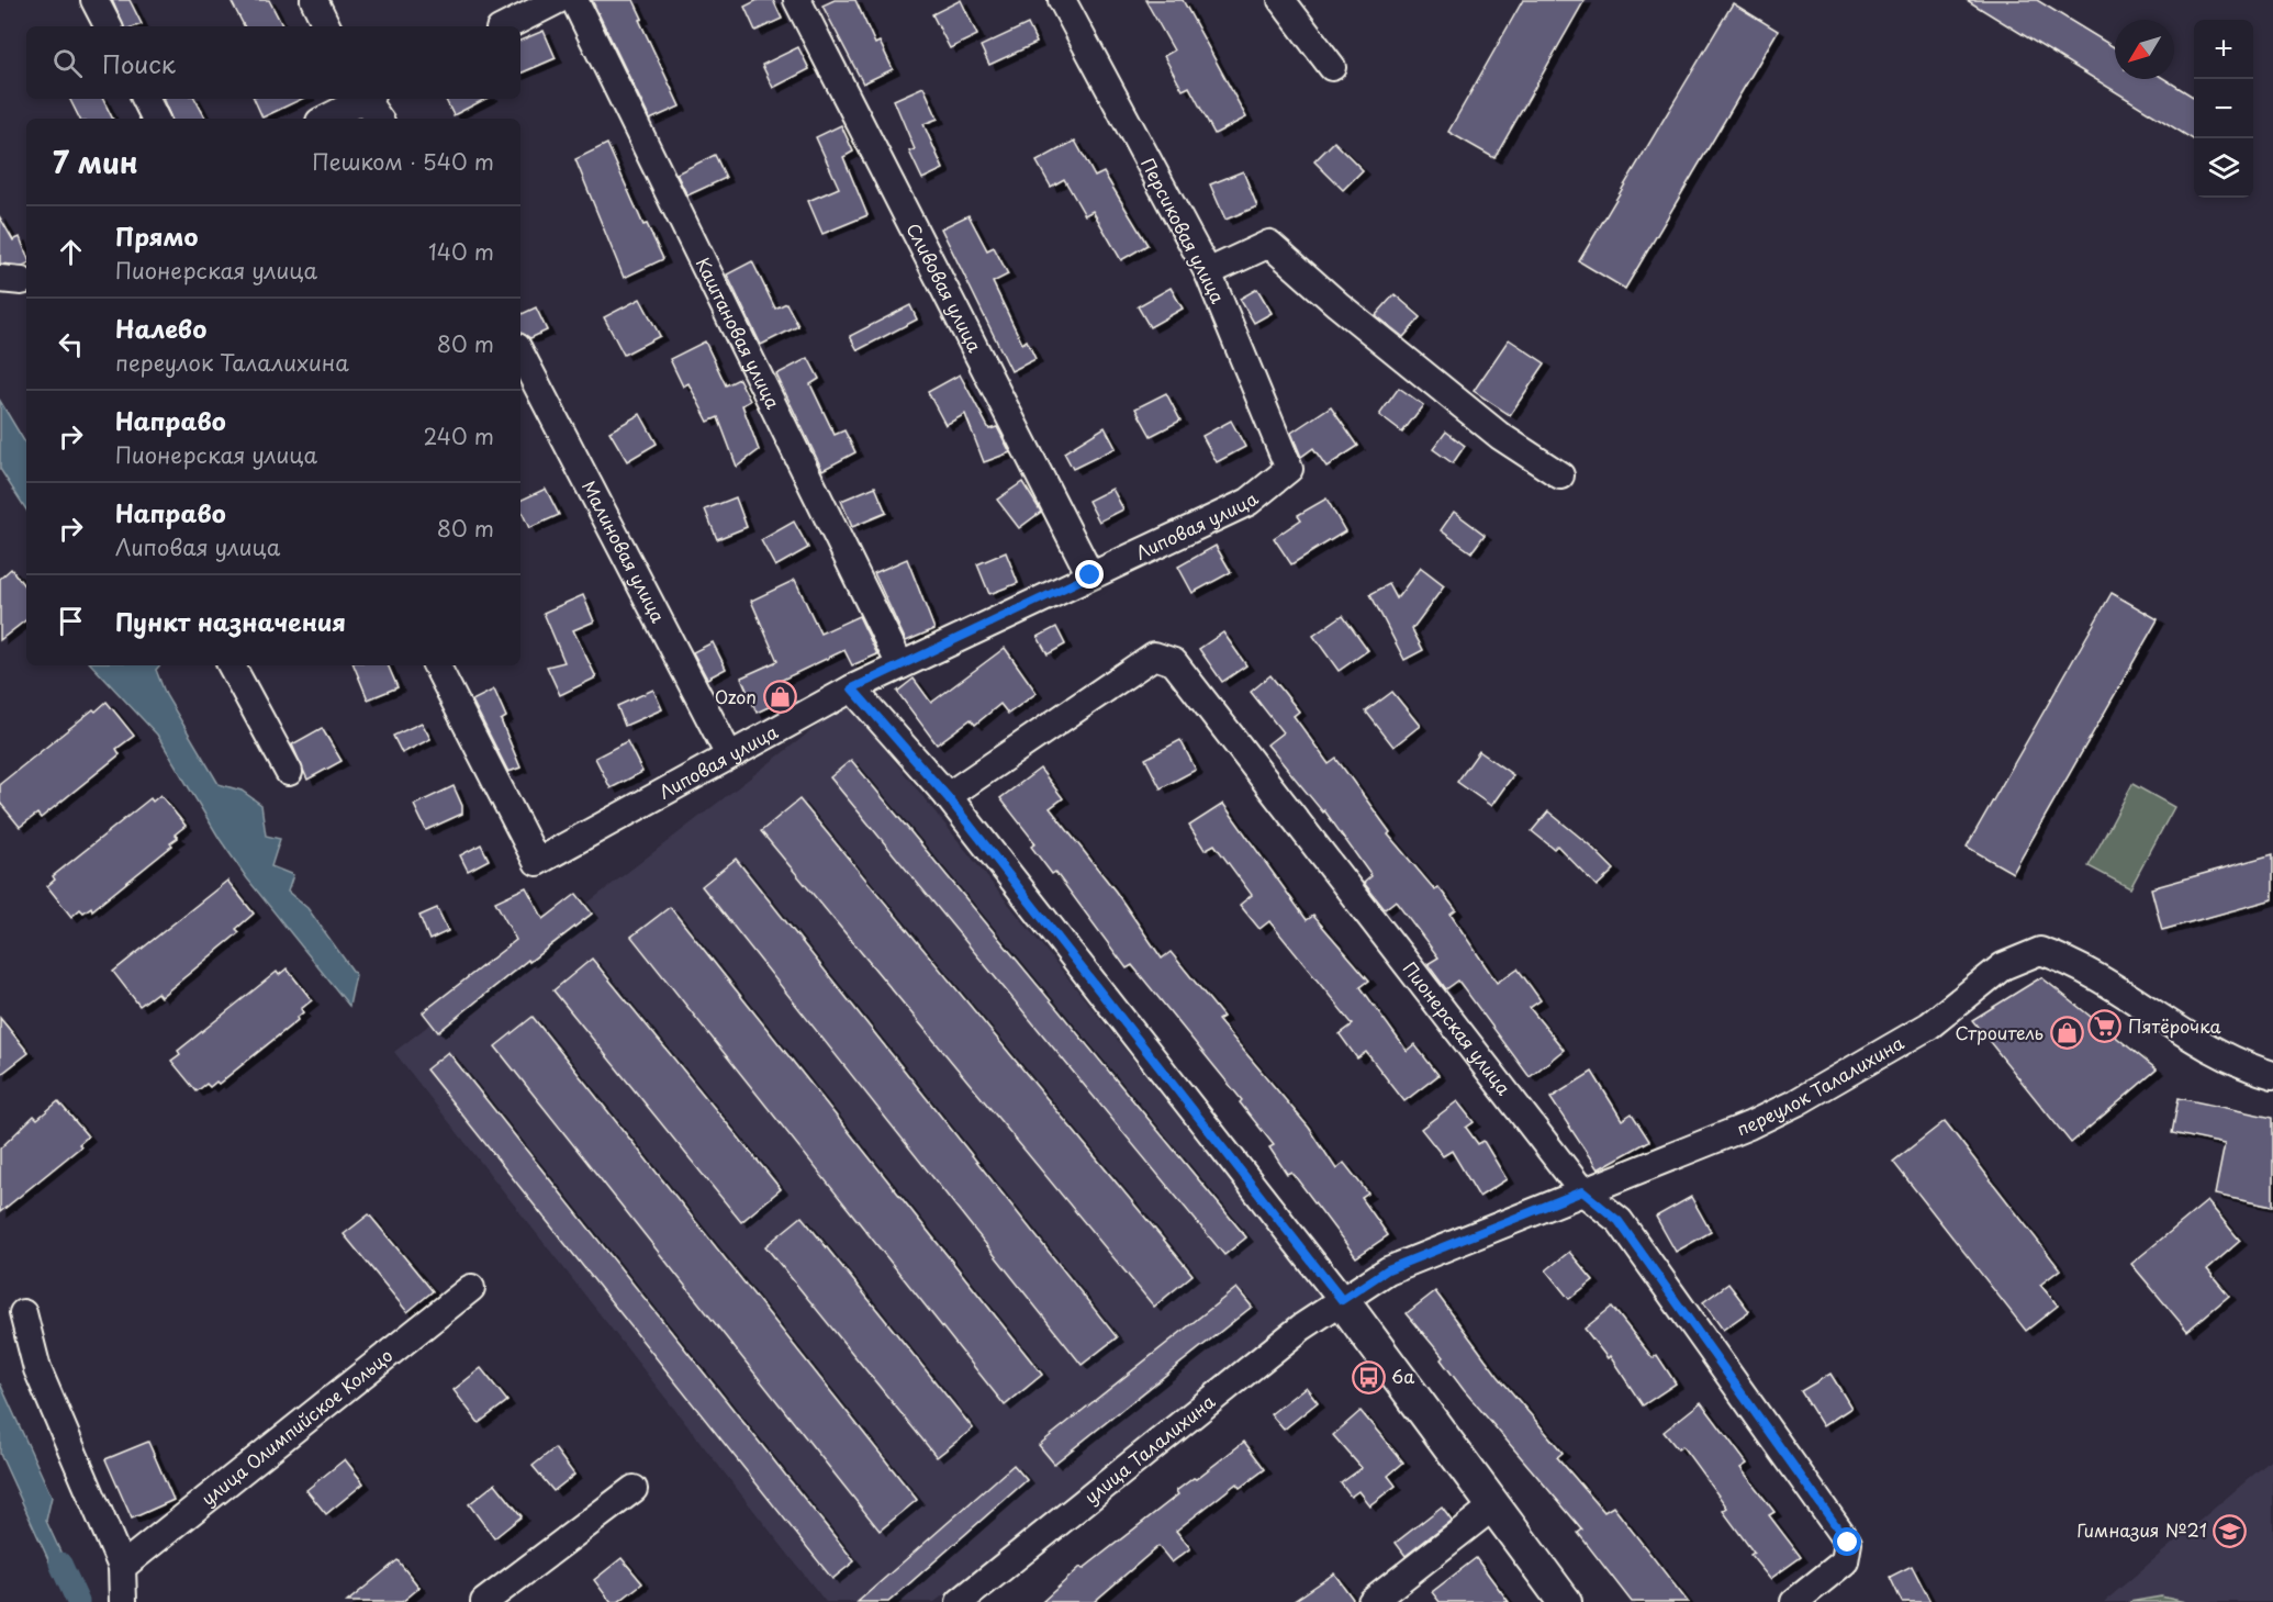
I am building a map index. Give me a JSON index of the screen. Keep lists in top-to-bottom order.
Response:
{
  "streets": {
    "street": [
      "Персиковая улица",
      "Сливовая улица",
      "Каштановая улица",
      "Липовая улица",
      "Малиновая улица",
      "Пионерская улица",
      "переулок Талалихина",
      "улица Олимпийское Кольцо",
      "улица Талалихина"
    ]
  },
  "crossings": [
    ["Персиковая улица", "Липовая улица"],
    ["Сливовая улица", "Липовая улица"],
    ["Каштановая улица", "Липовая улица"],
    ["Липовая улица", "Малиновая улица"],
    ["Пионерская улица", "переулок Талалихина"],
    ["переулок Талалихина", "улица Талалихина"]
  ],
  "places": {
    "shop": ["Ozon", "Строитель"],
    "supermarket": ["Пятёрочка"],
    "bus stop": ["6а"],
    "school or university": ["Гимназия №21"]
  },
  "north": "bottom left",
  "page": {
    "map_buttons": ["+", "−"],
    "search": "Поиск",
    "heading": ["7 мин", "Пешком · 540 m"],
    "list": [
      ["Прямо", "Пионерская улица", "140 m"],
      ["Налево", "переулок Талалихина", "80 m"],
      ["Направо", "Пионерская улица", "240 m"],
      ["Направо", "Липовая улица", "80 m"],
      "Пункт назначения"
    ]
  }
}
